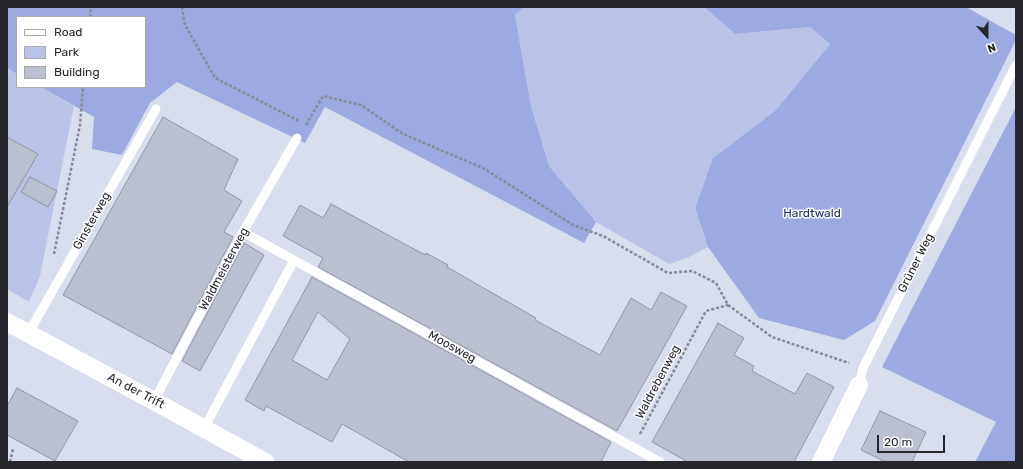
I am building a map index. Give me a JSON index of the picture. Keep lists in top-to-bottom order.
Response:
{
  "streets": {
    "street": ["Grüner Weg", "An der Trift"],
    "lane": ["Ginsterweg", "Waldmeisterweg", "Moosweg"],
    "path": ["Waldrebenweg"]
  },
  "crossings": [
    ["Ginsterweg", "An der Trift"],
    ["Waldmeisterweg", "Moosweg"],
    ["Waldmeisterweg", "An der Trift"],
    ["Moosweg", "Waldrebenweg"]
  ],
  "parks": ["Hardtwald"],
  "legend": ["Road", "Park", "Building"],
  "scale_bar": "20 m",
  "north": "bottom"
}
